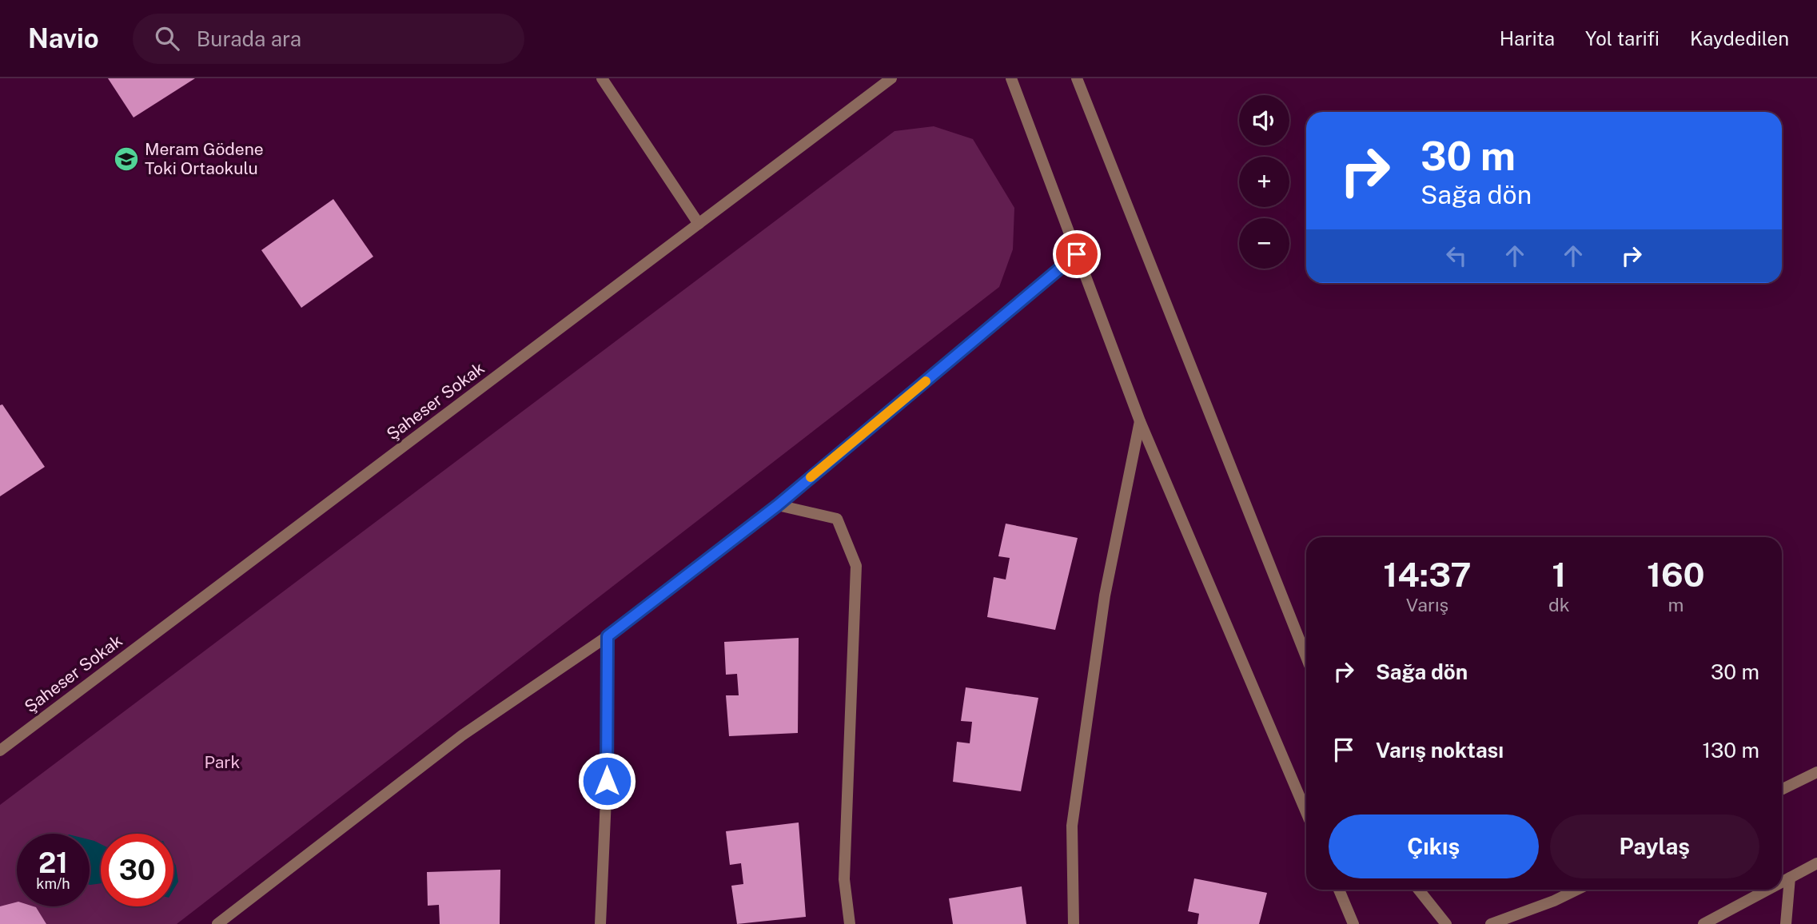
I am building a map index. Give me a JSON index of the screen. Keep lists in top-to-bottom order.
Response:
{
  "streets": {
    "street": ["Şaheser Sokak"]
  },
  "parks": ["Park"],
  "places": {
    "school or university": ["Meram Gödene Toki Ortaokulu"]
  },
  "page": {
    "header": "Navio",
    "search": "Burada ara",
    "nav": ["Harita", "Yol tarifi", "Kaydedilen"],
    "map_buttons": ["+", "−"],
    "turn": ["30 m", "Sağa dön"],
    "eta": [
      "14:37",
      "Varış",
      "1",
      "dk",
      "160",
      "m"
    ],
    "list": [
      {
        "name": "Sağa dön",
        "value": "30 m"
      },
      {
        "name": "Varış noktası",
        "value": "130 m"
      }
    ],
    "buttons": ["Çıkış", "Paylaş"],
    "speed": "21 km/h",
    "limit": "30"
  }
}
